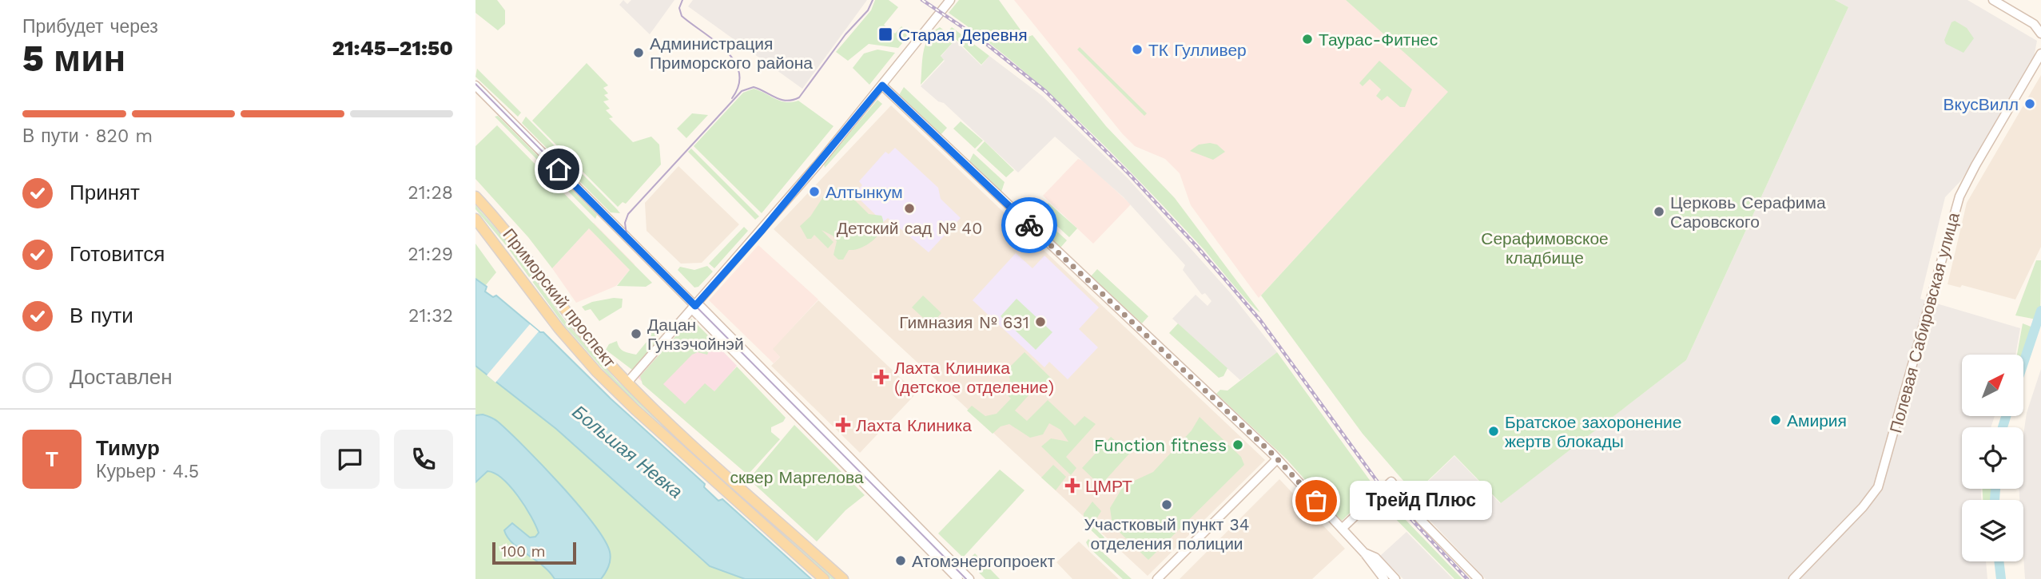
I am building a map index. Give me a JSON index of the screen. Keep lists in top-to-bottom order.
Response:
{
  "streets": {
    "main road": ["Приморский проспект"],
    "street": ["Полевая Сабировская улица"]
  },
  "water": ["Большая Невка"],
  "parks": ["Серафимовское кладбище", "сквер Маргелова"],
  "places": {
    "transit": ["Старая Деревня"],
    "other": [
      "Таурас-Фитнес",
      "ТК Гулливер",
      "Администрация Приморского района",
      "ВкусВилл",
      "Алтынкум",
      "Детский сад № 40",
      "Церковь Серафима Саровского",
      "Гимназия № 631",
      "Дацан Гунзэчойнэй",
      "Амирия",
      "Братское захоронение жертв блокады",
      "Function fitness",
      "Трейд Плюс",
      "Участковый пункт 34 отделения полиции",
      "Атомэнергопроект"
    ],
    "health": ["Лахта Клиника (детское отделение)", "Лахта Клиника", "ЦМРТ"]
  },
  "scale_bar": "100 m",
  "north": "top right",
  "page": {
    "heading": ["5 мин", "Прибудет через", "21:45–21:50"],
    "panel": ["Тимур", "Курьер · 4.5"],
    "bar": "В пути · 820 m",
    "list": [
      ["Принят", "21:28"],
      ["Готовится", "21:29"],
      ["В пути", "21:32"],
      "Доставлен"
    ],
    "round": "Т",
    "bubble": "Трейд Плюс",
    "scale": "100 m"
  }
}
